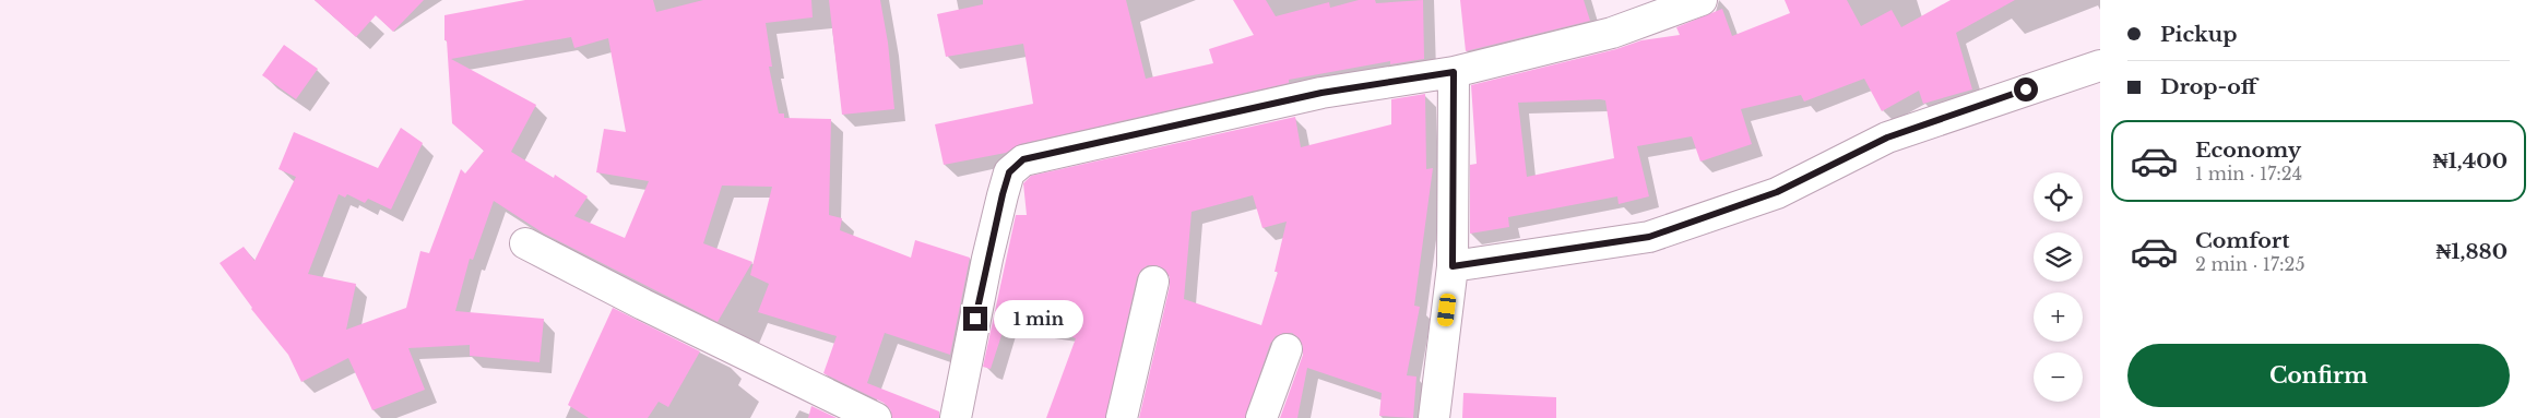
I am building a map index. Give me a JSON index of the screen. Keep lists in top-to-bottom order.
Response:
{
  "page": {
    "banner": ["Pickup", "Drop-off"],
    "list": [
      {
        "name": "Economy",
        "note": "1 min · 17:24",
        "value": "₦1,400"
      },
      {
        "name": "Comfort",
        "note": "2 min · 17:25",
        "value": "₦1,880"
      }
    ],
    "map_buttons": ["+", "−"],
    "bubble": "1 min",
    "buttons": "Confirm"
  }
}
